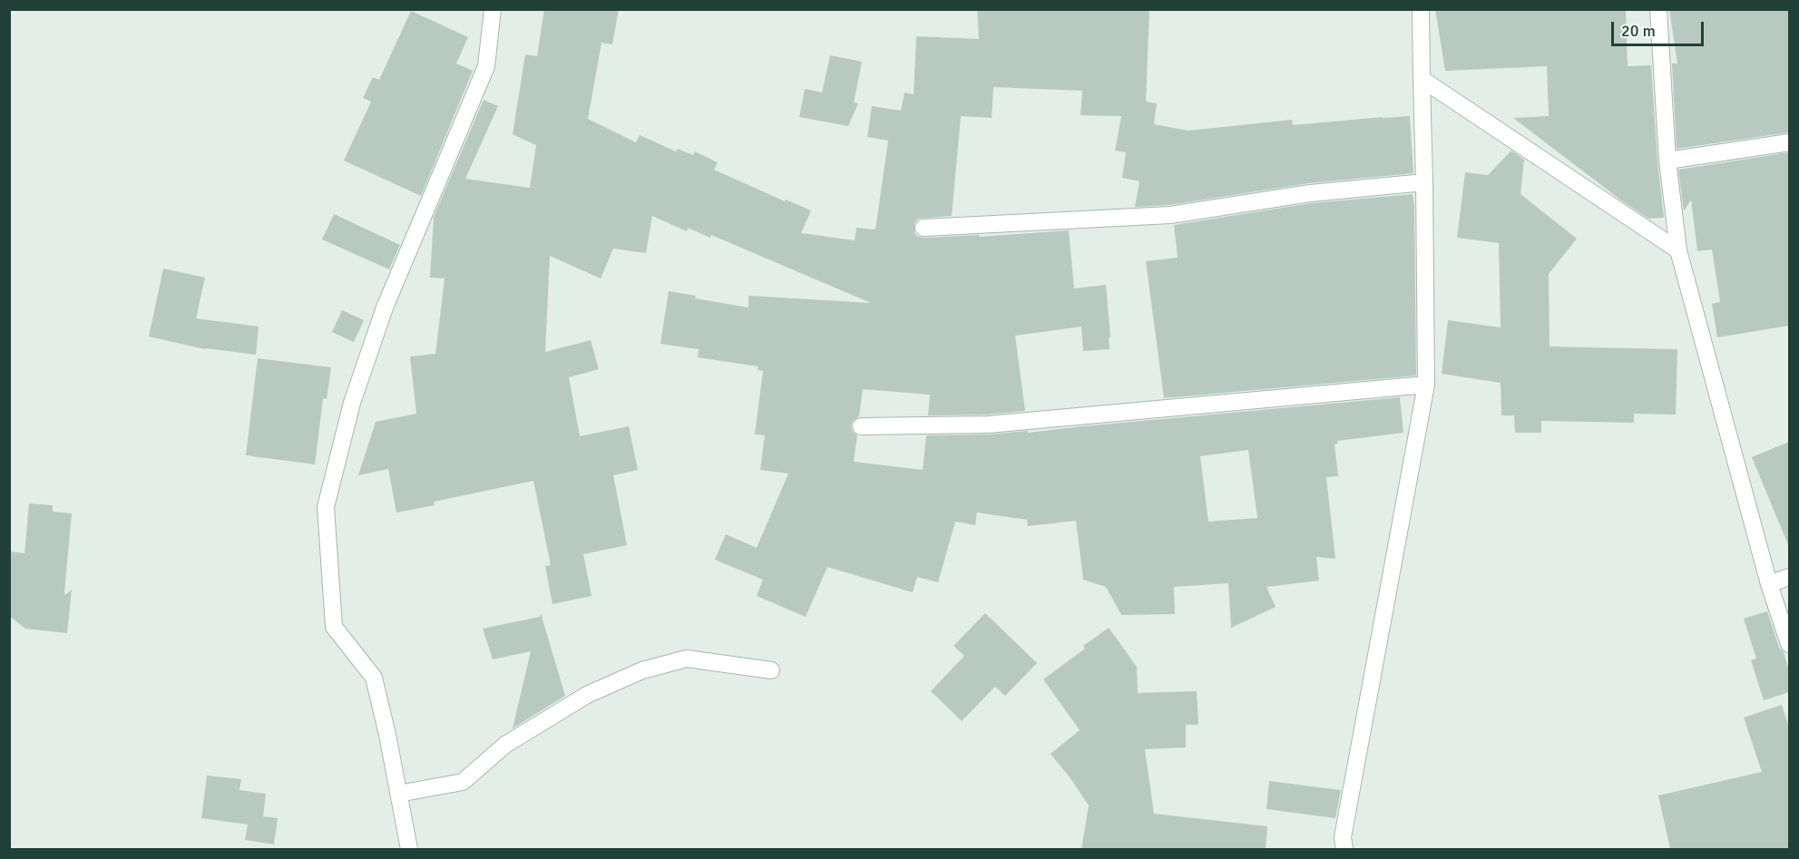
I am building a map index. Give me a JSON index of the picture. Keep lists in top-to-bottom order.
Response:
{
  "scale_bar": "20 m"
}
